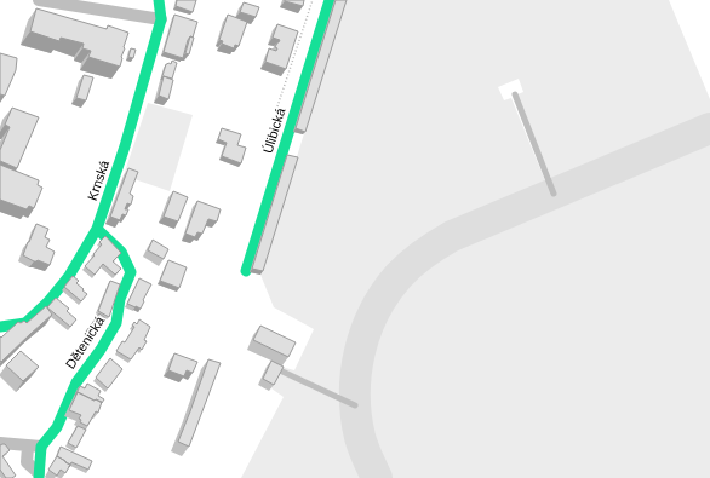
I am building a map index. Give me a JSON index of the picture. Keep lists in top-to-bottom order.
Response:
{
  "streets": {
    "street": ["Úlibická", "Krnská", "Dětenická"]
  },
  "crossings": [
    ["Krnská", "Dětenická"]
  ]
}
